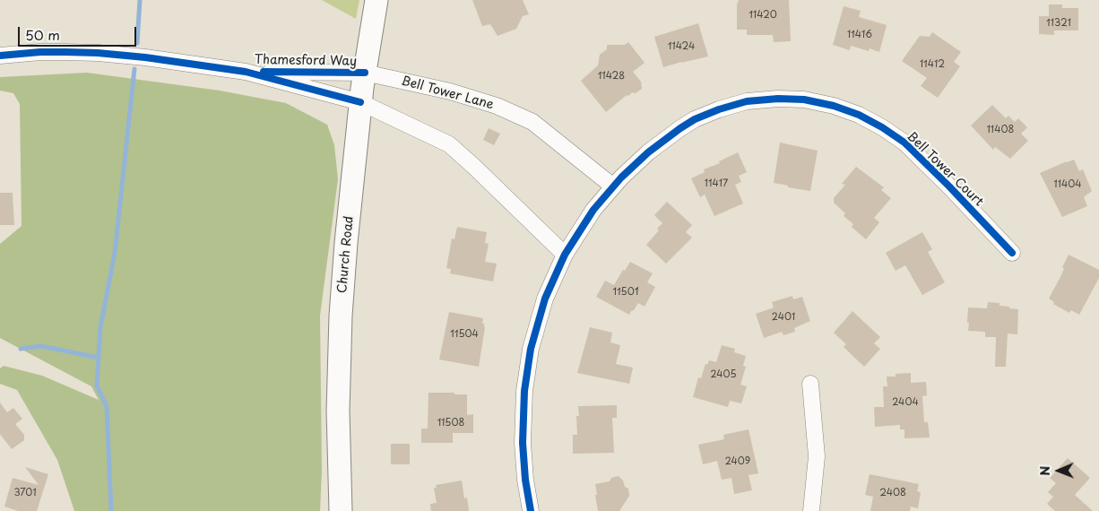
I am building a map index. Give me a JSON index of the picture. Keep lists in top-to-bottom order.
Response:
{
  "streets": {
    "main road": ["Church Road"],
    "street": ["Thamesford Way", "Bell Tower Lane", "Bell Tower Court"]
  },
  "crossings": [
    ["Thamesford Way", "Bell Tower Lane"],
    ["Thamesford Way", "Church Road"],
    ["Bell Tower Lane", "Bell Tower Court"],
    ["Bell Tower Lane", "Church Road"]
  ],
  "house_numbers": [
    "11420",
    "11321",
    "11416",
    "11424",
    "11412",
    "11428",
    "11408",
    "11417",
    "11404",
    "11501",
    "2401",
    "11504",
    "2405",
    "2404",
    "11508",
    "2409",
    "3701",
    "2408"
  ],
  "scale_bar": "50 m",
  "north": "left"
}
